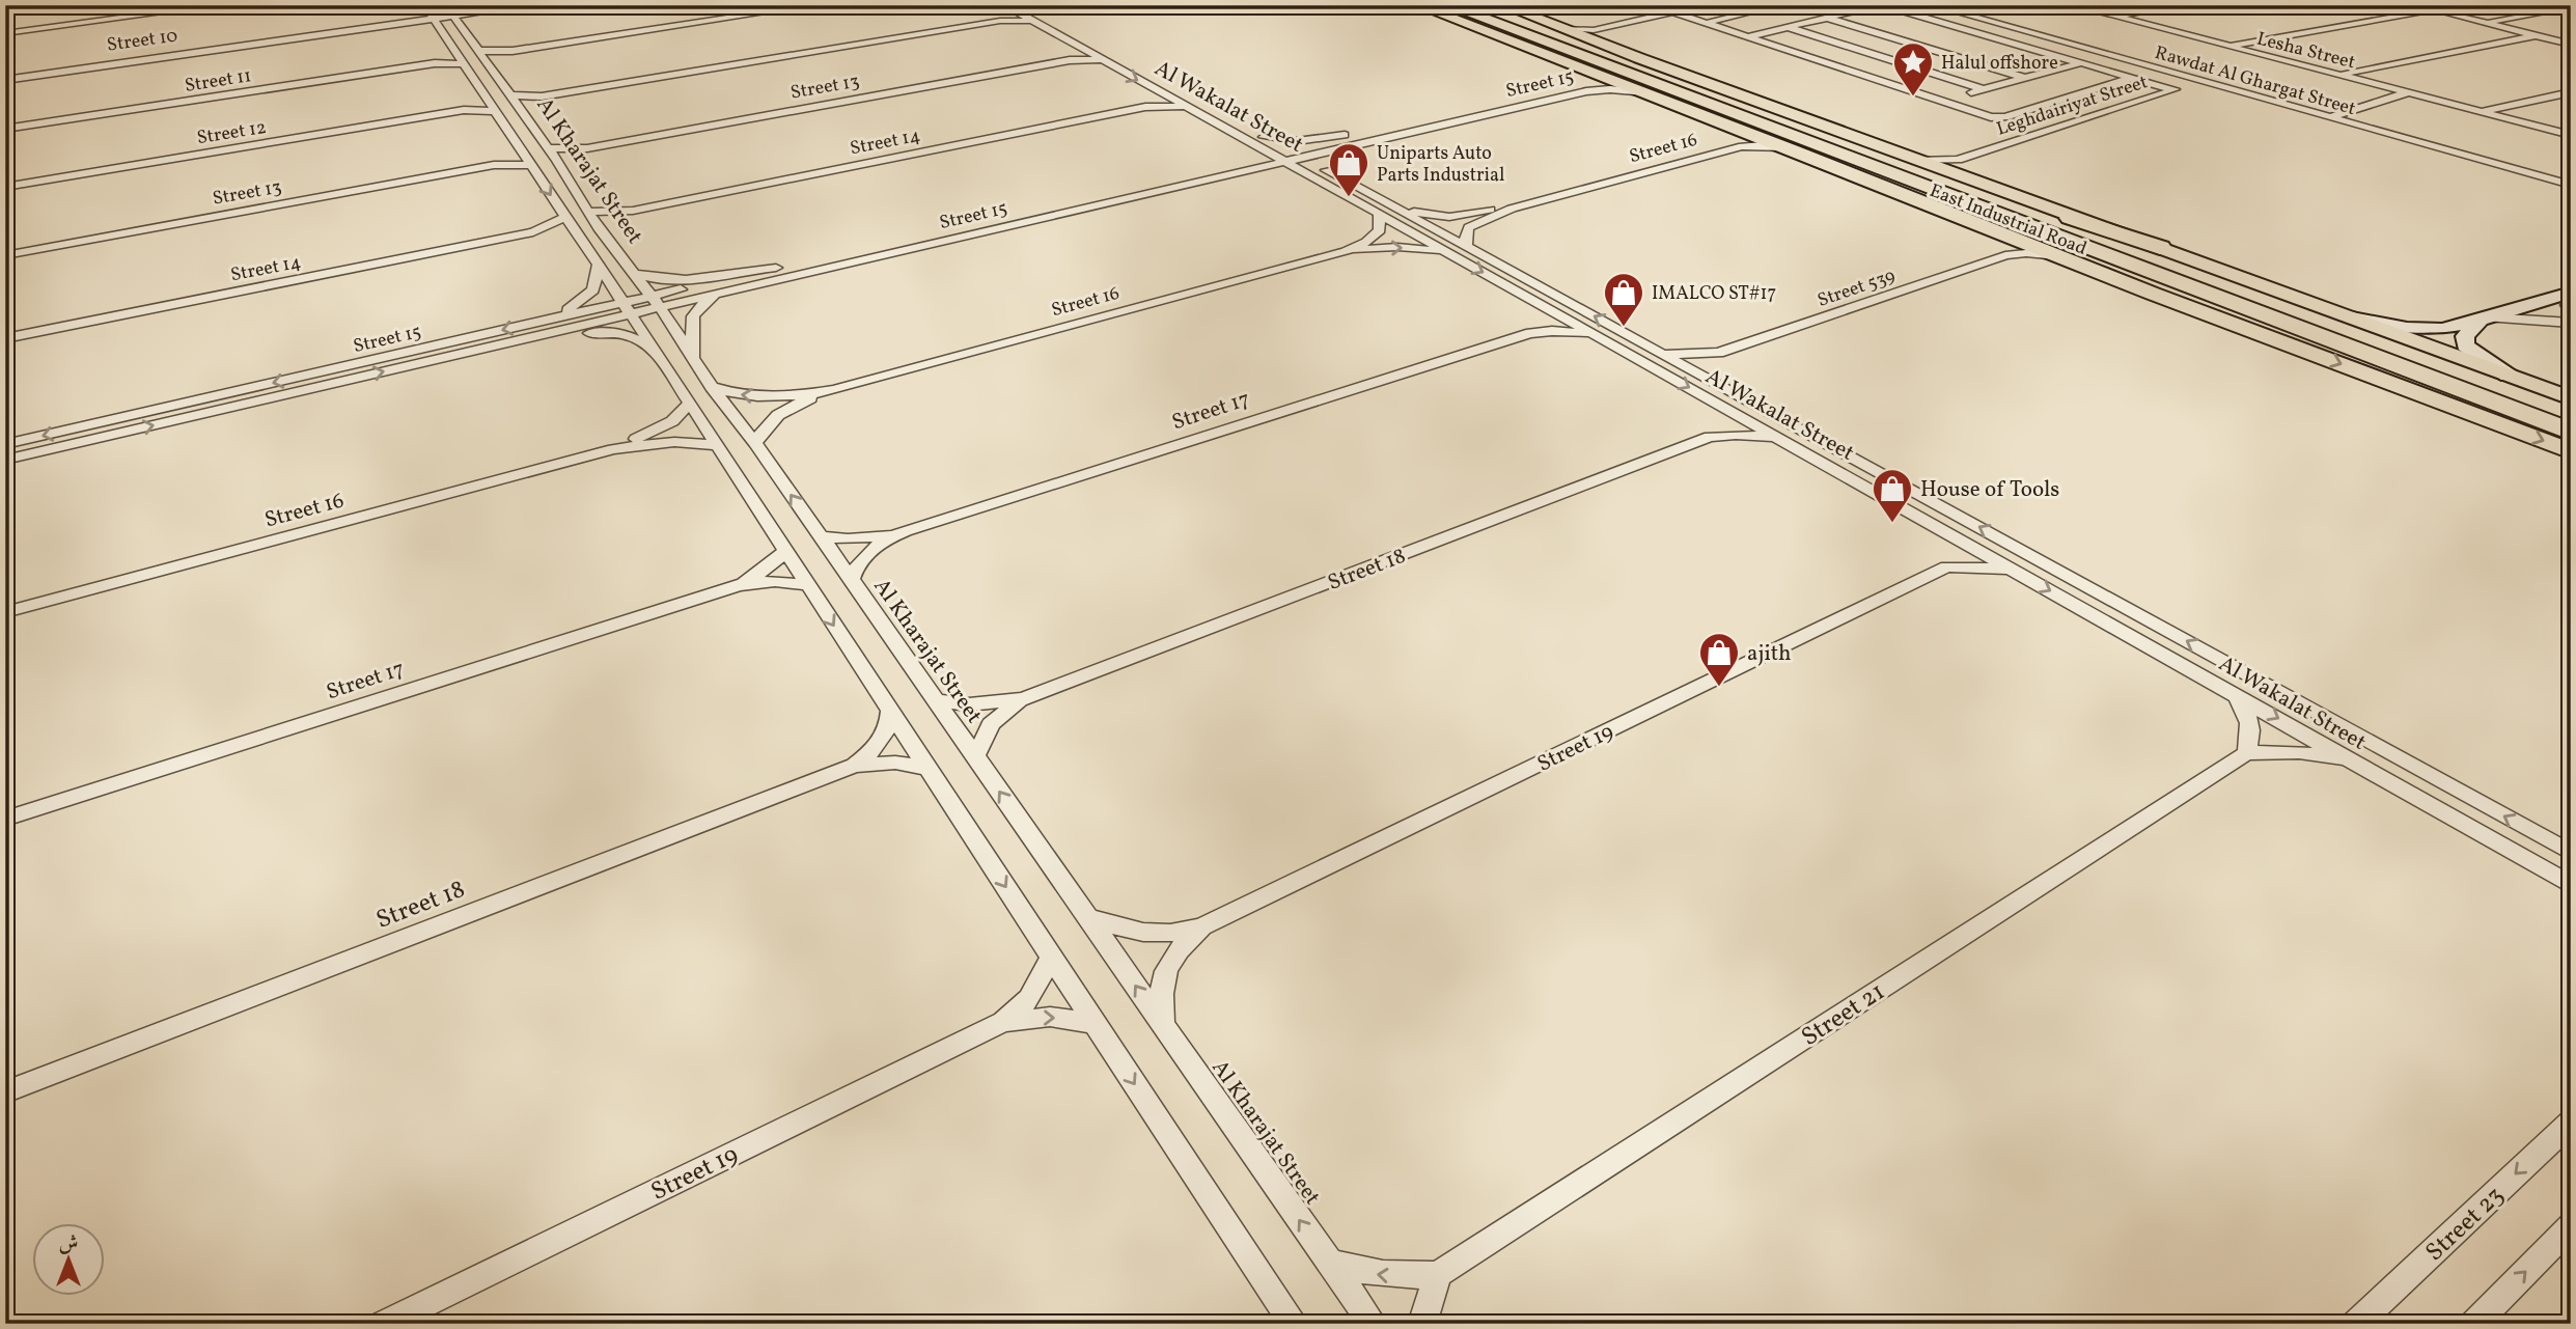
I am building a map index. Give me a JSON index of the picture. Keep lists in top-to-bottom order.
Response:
{
  "streets": {
    "highway": ["East Industrial Road"],
    "street": [
      "Street 10",
      "Lesha Street",
      "Street 11",
      "Rawdat Al Ghargat Street",
      "Street 15",
      "Street 13",
      "Leghdairiyat Street",
      "Al Wakalat Street",
      "Street 12",
      "Street 14",
      "Street 16",
      "Al Kharajat Street",
      "Street 539",
      "Street 17",
      "Street 18",
      "Street 19",
      "Street 21",
      "Street 23"
    ]
  },
  "crossings": [
    ["Street 10", "Al Kharajat Street"],
    ["Street 11", "Al Kharajat Street"],
    ["Rawdat Al Ghargat Street", "Leghdairiyat Street"],
    ["Street 15", "Al Wakalat Street"],
    ["Street 15", "Al Kharajat Street"],
    ["Street 15", "East Industrial Road"],
    ["Street 13", "Al Wakalat Street"],
    ["Street 13", "Al Kharajat Street"],
    ["Leghdairiyat Street", "East Industrial Road"],
    ["Al Wakalat Street", "Street 14"],
    ["Al Wakalat Street", "Street 16"],
    ["Al Wakalat Street", "Street 539"],
    ["Al Wakalat Street", "Street 17"],
    ["Al Wakalat Street", "Street 18"],
    ["Al Wakalat Street", "Street 19"],
    ["Street 12", "Al Kharajat Street"],
    ["Street 14", "Al Kharajat Street"],
    ["Street 16", "Al Kharajat Street"],
    ["Street 16", "East Industrial Road"],
    ["Al Kharajat Street", "Street 17"],
    ["Al Kharajat Street", "Street 18"],
    ["Al Kharajat Street", "Street 19"],
    ["Al Kharajat Street", "Street 21"],
    ["East Industrial Road", "Street 539"]
  ],
  "places": {
    "place": ["Halul offshore"],
    "shop": [
      "Uniparts Auto Parts Industrial",
      "IMALCO ST#17",
      "House of Tools",
      "ajith"
    ]
  },
  "north": "top"
}
